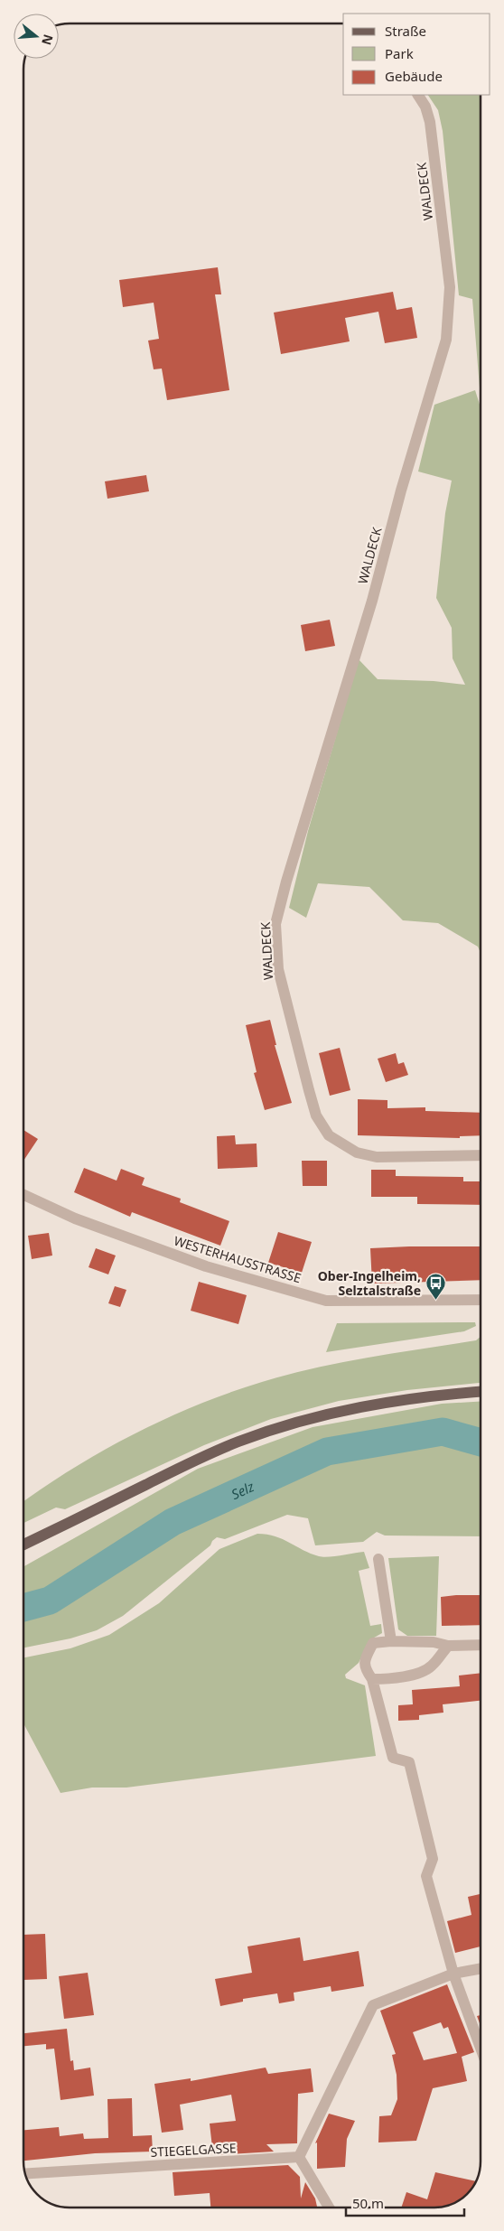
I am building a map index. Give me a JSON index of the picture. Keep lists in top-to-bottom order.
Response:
{
  "streets": {
    "street": ["WALDECK", "WESTERHAUSSTRASSE", "STIEGELGASSE"]
  },
  "water": ["Selz"],
  "places": {
    "bus stop": ["Ober-Ingelheim, Selztalstraße"]
  },
  "legend": ["Straße", "Park", "Gebäude"],
  "scale_bar": "50 m",
  "north": "right"
}
